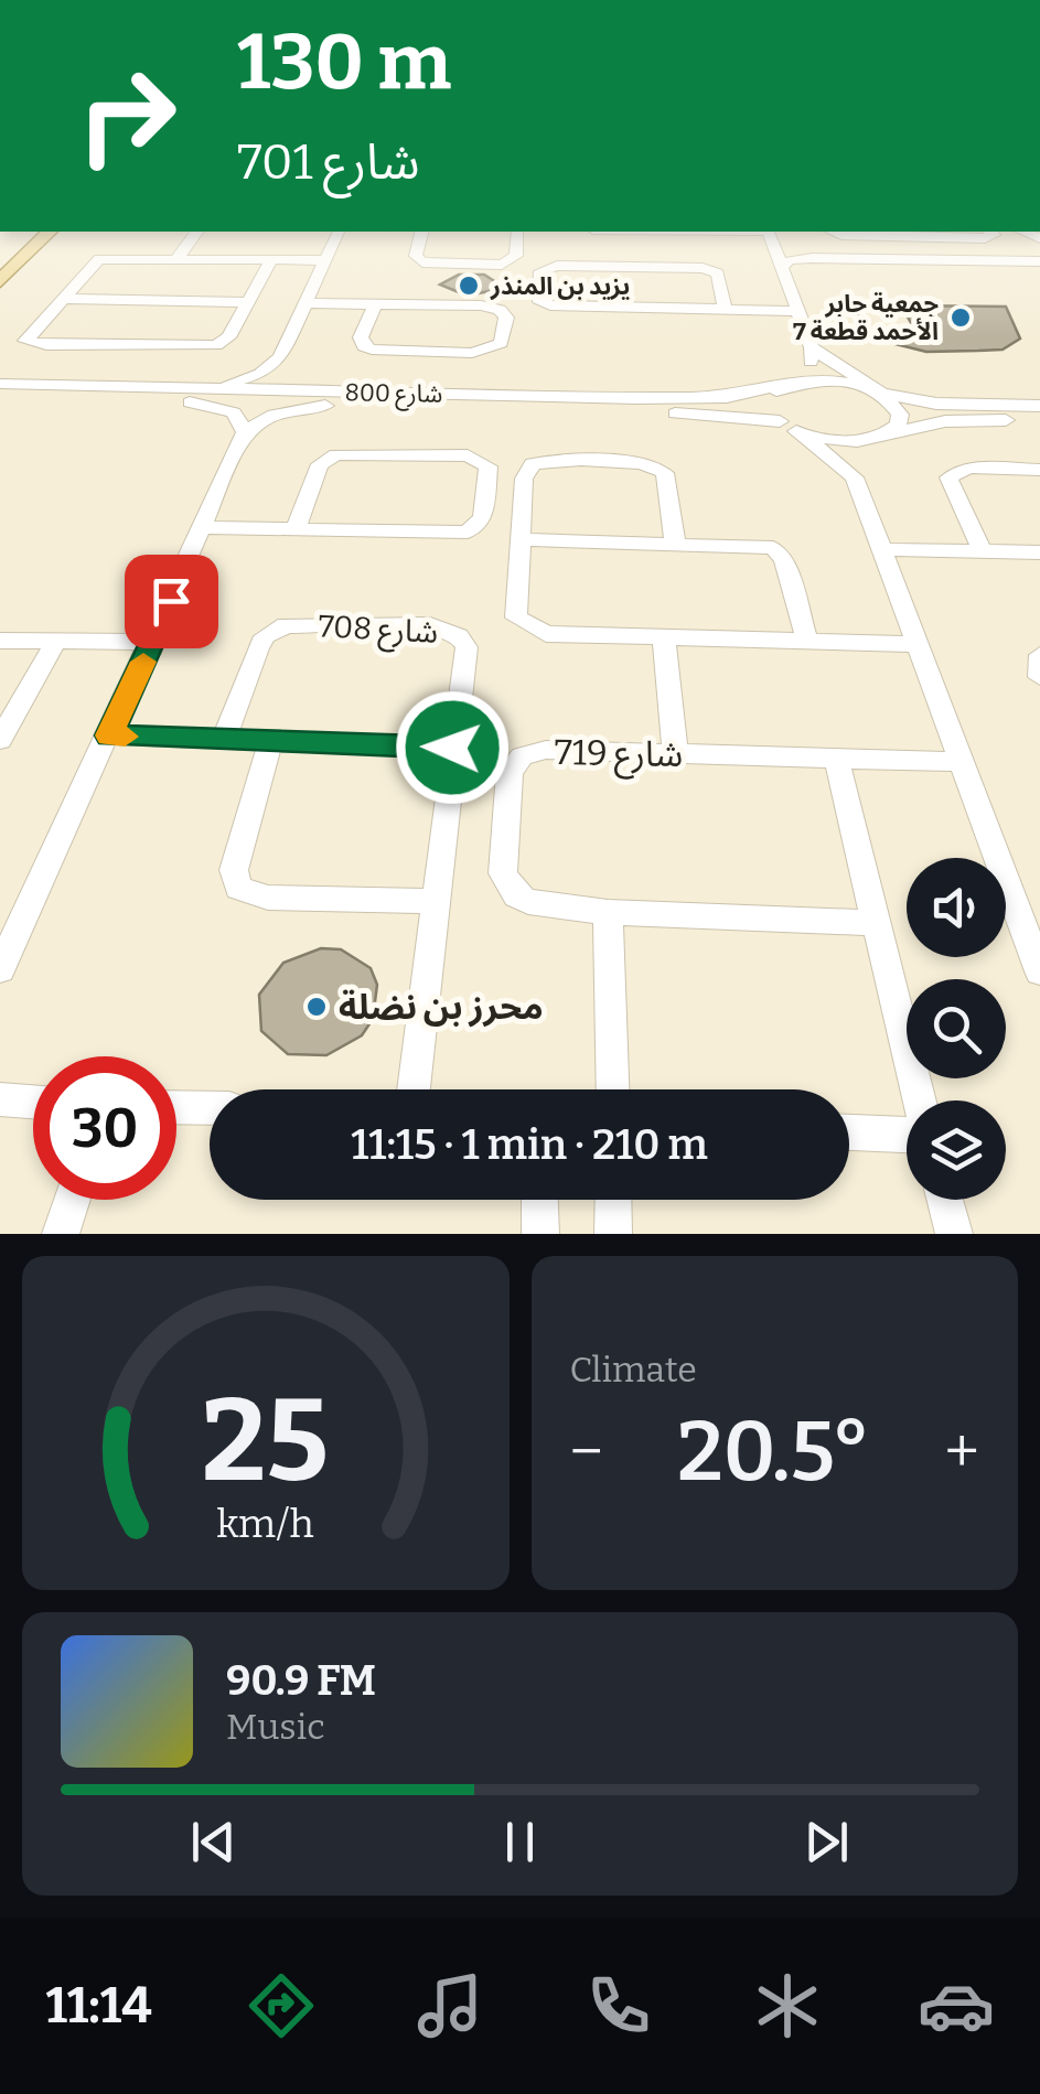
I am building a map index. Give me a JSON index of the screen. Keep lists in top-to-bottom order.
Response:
{
  "streets": {
    "street": ["شارع 800", "شارع 708", "شارع 719"]
  },
  "places": ["يزيد بن المنذر", "جمعية جابر الأحمد قطعة 7", "محرز بن نضلة"],
  "page": {
    "turn": ["130 m", "شارع 701"],
    "limit": "30",
    "trip": "11:15 · 1 min · 210 m",
    "tile": "Climate",
    "heat": ["−", "20.5°", "+"],
    "song": ["90.9 FM", "Music"],
    "tabs": "11:14",
    "gauge": ["25", "km/h"]
  }
}
